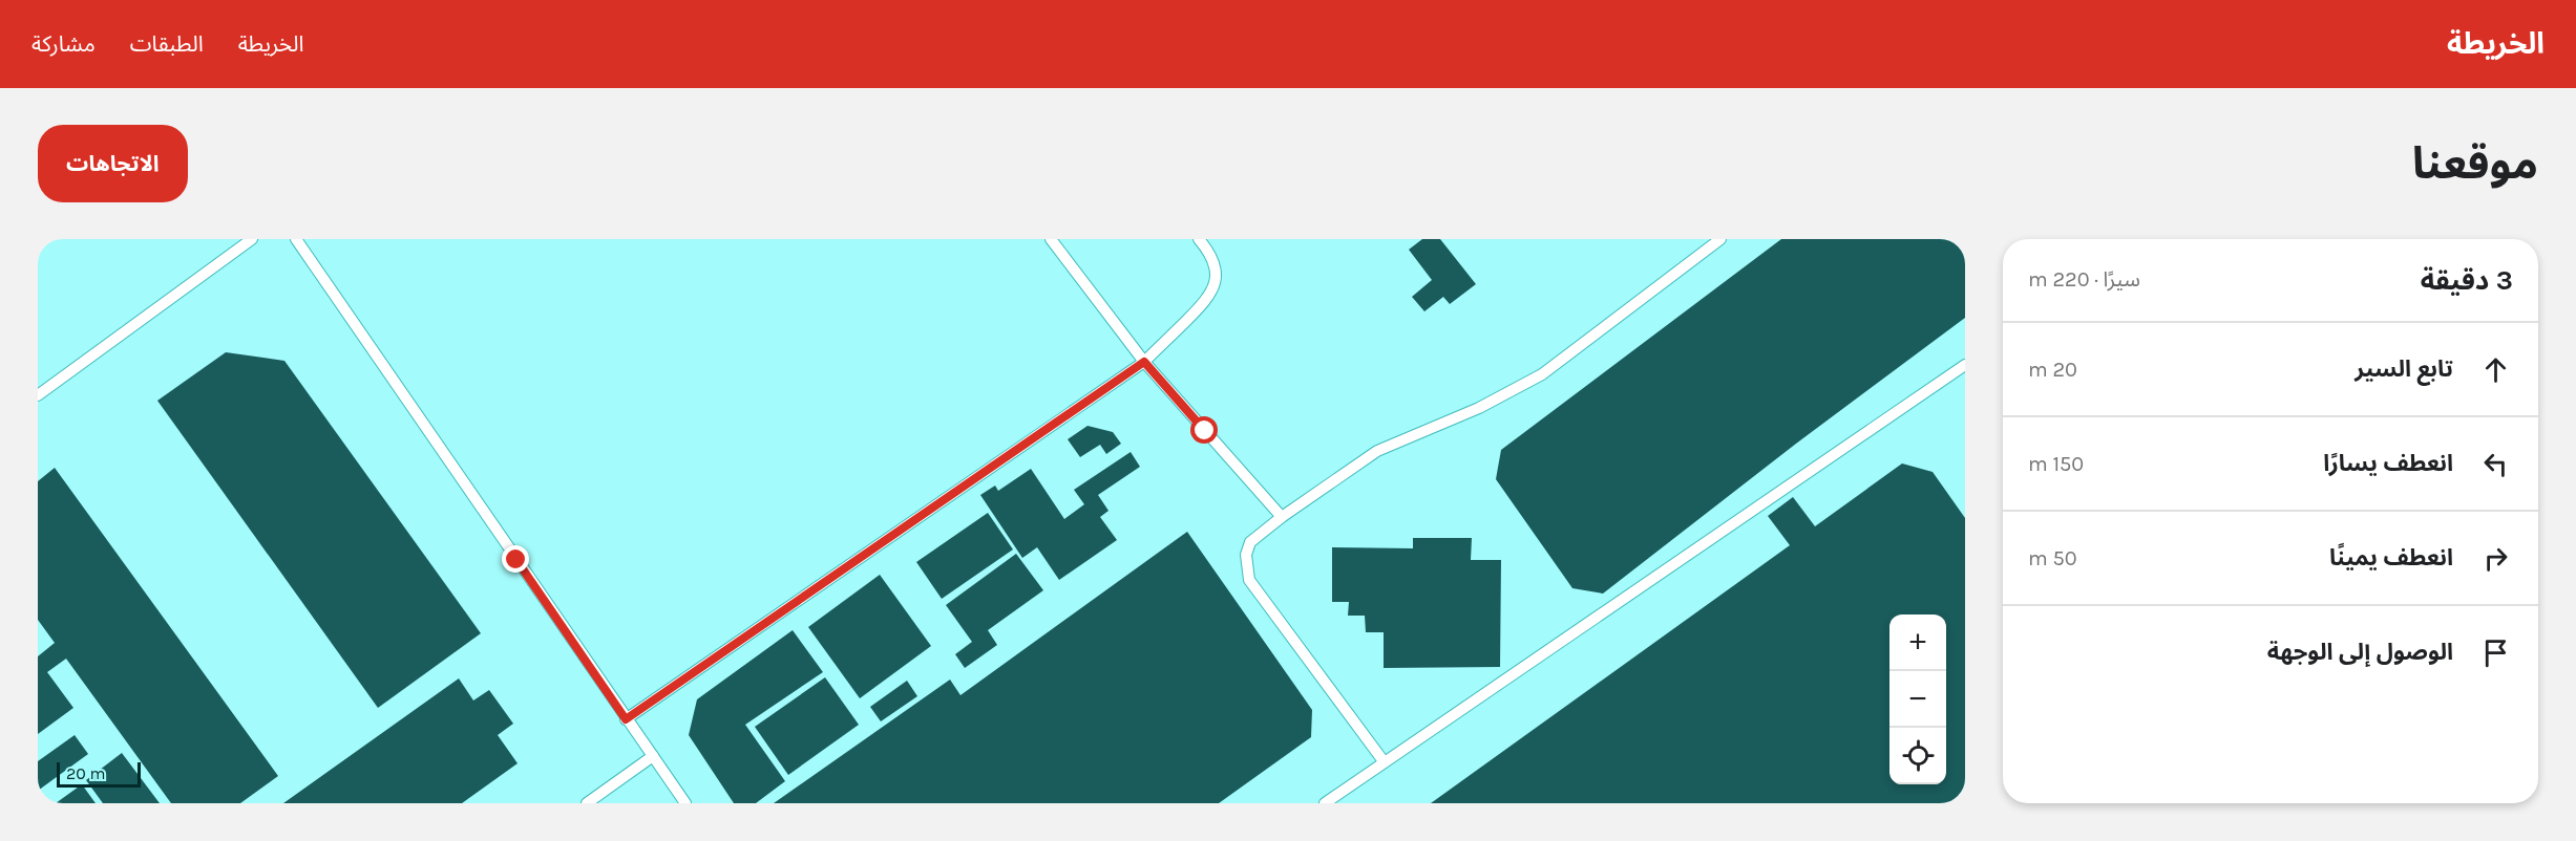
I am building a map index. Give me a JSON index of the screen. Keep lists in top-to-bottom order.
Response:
{
  "scale_bar": "20 m",
  "page": {
    "header": "الخريطة",
    "nav": ["الخريطة", "الطبقات", "مشاركة"],
    "title": "موقعنا",
    "buttons": "الاتجاهات",
    "heading": ["3 دقيقة", "سيرًا · 220 m"],
    "list": [
      ["تابع السير", "20 m"],
      ["انعطف يسارًا", "150 m"],
      ["انعطف يمينًا", "50 m"],
      "الوصول إلى الوجهة"
    ],
    "map_buttons": ["+", "−"],
    "scale": "20 m"
  }
}
